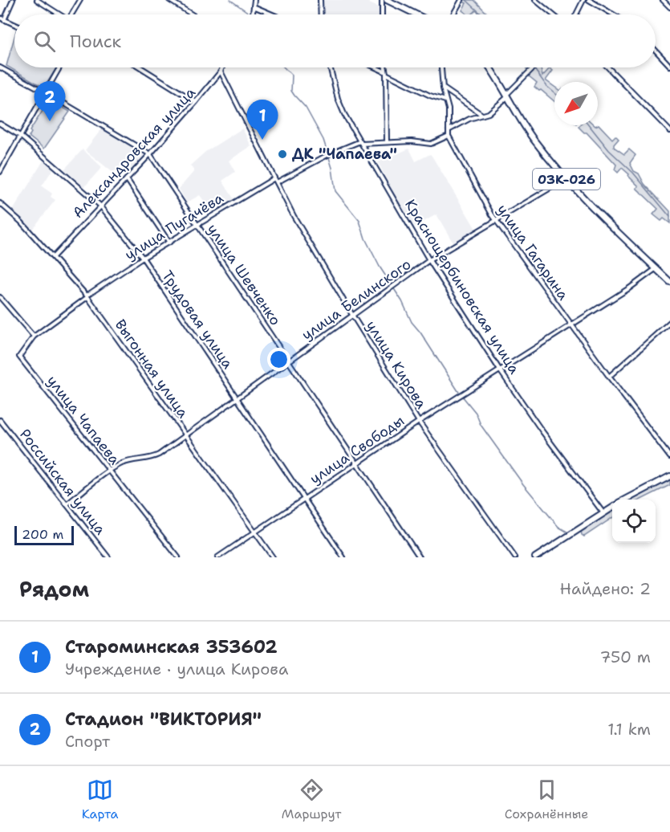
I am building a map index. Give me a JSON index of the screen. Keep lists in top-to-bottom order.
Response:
{
  "streets": {
    "main road": ["03К-026"],
    "street": [
      "Александровская улица",
      "улица Пугачёва",
      "улица Гагарина",
      "улица Шевченко",
      "Краснощербиновская улица",
      "улица Белинского",
      "Трудовая улица",
      "улица Кирова",
      "Выгонная улица",
      "улица Чапаева",
      "улица Свободы",
      "Российская улица"
    ]
  },
  "crossings": [
    ["Александровская улица", "улица Шевченко"],
    ["Александровская улица", "Трудовая улица"],
    ["Александровская улица", "улица Кирова"],
    ["Александровская улица", "Выгонная улица"],
    ["03К-026", "улица Белинского"],
    ["03К-026", "улица Свободы"],
    ["улица Пугачёва", "улица Гагарина"],
    ["улица Пугачёва", "улица Шевченко"],
    ["улица Пугачёва", "Краснощербиновская улица"],
    ["улица Пугачёва", "Трудовая улица"],
    ["улица Пугачёва", "улица Кирова"],
    ["улица Пугачёва", "Выгонная улица"],
    ["улица Пугачёва", "улица Чапаева"],
    ["улица Гагарина", "улица Белинского"],
    ["улица Гагарина", "улица Свободы"],
    ["улица Шевченко", "улица Белинского"],
    ["улица Шевченко", "улица Свободы"],
    ["Краснощербиновская улица", "улица Белинского"],
    ["Краснощербиновская улица", "улица Свободы"],
    ["улица Белинского", "Трудовая улица"],
    ["улица Белинского", "улица Кирова"],
    ["улица Белинского", "Выгонная улица"],
    ["улица Белинского", "улица Чапаева"],
    ["улица Белинского", "Российская улица"],
    ["Трудовая улица", "улица Свободы"],
    ["улица Кирова", "улица Свободы"],
    ["Выгонная улица", "улица Свободы"]
  ],
  "places": ["ДК \"Чапаева\""],
  "scale_bar": "200 m",
  "north": "bottom left",
  "page": {
    "search": "Поиск",
    "pins": ["2", "1"],
    "scale": "200 m",
    "heading": ["Рядом", "Найдено: 2"],
    "list": [
      {
        "mark": "1",
        "name": "Староминская 353602",
        "note": "Учреждение · улица Кирова",
        "value": "750 m"
      },
      {
        "mark": "2",
        "name": "Стадион \"ВИКТОРИЯ\"",
        "note": "Спорт",
        "value": "1.1 km"
      }
    ],
    "nav": ["Карта", "Маршрут", "Сохранённые"]
  }
}
